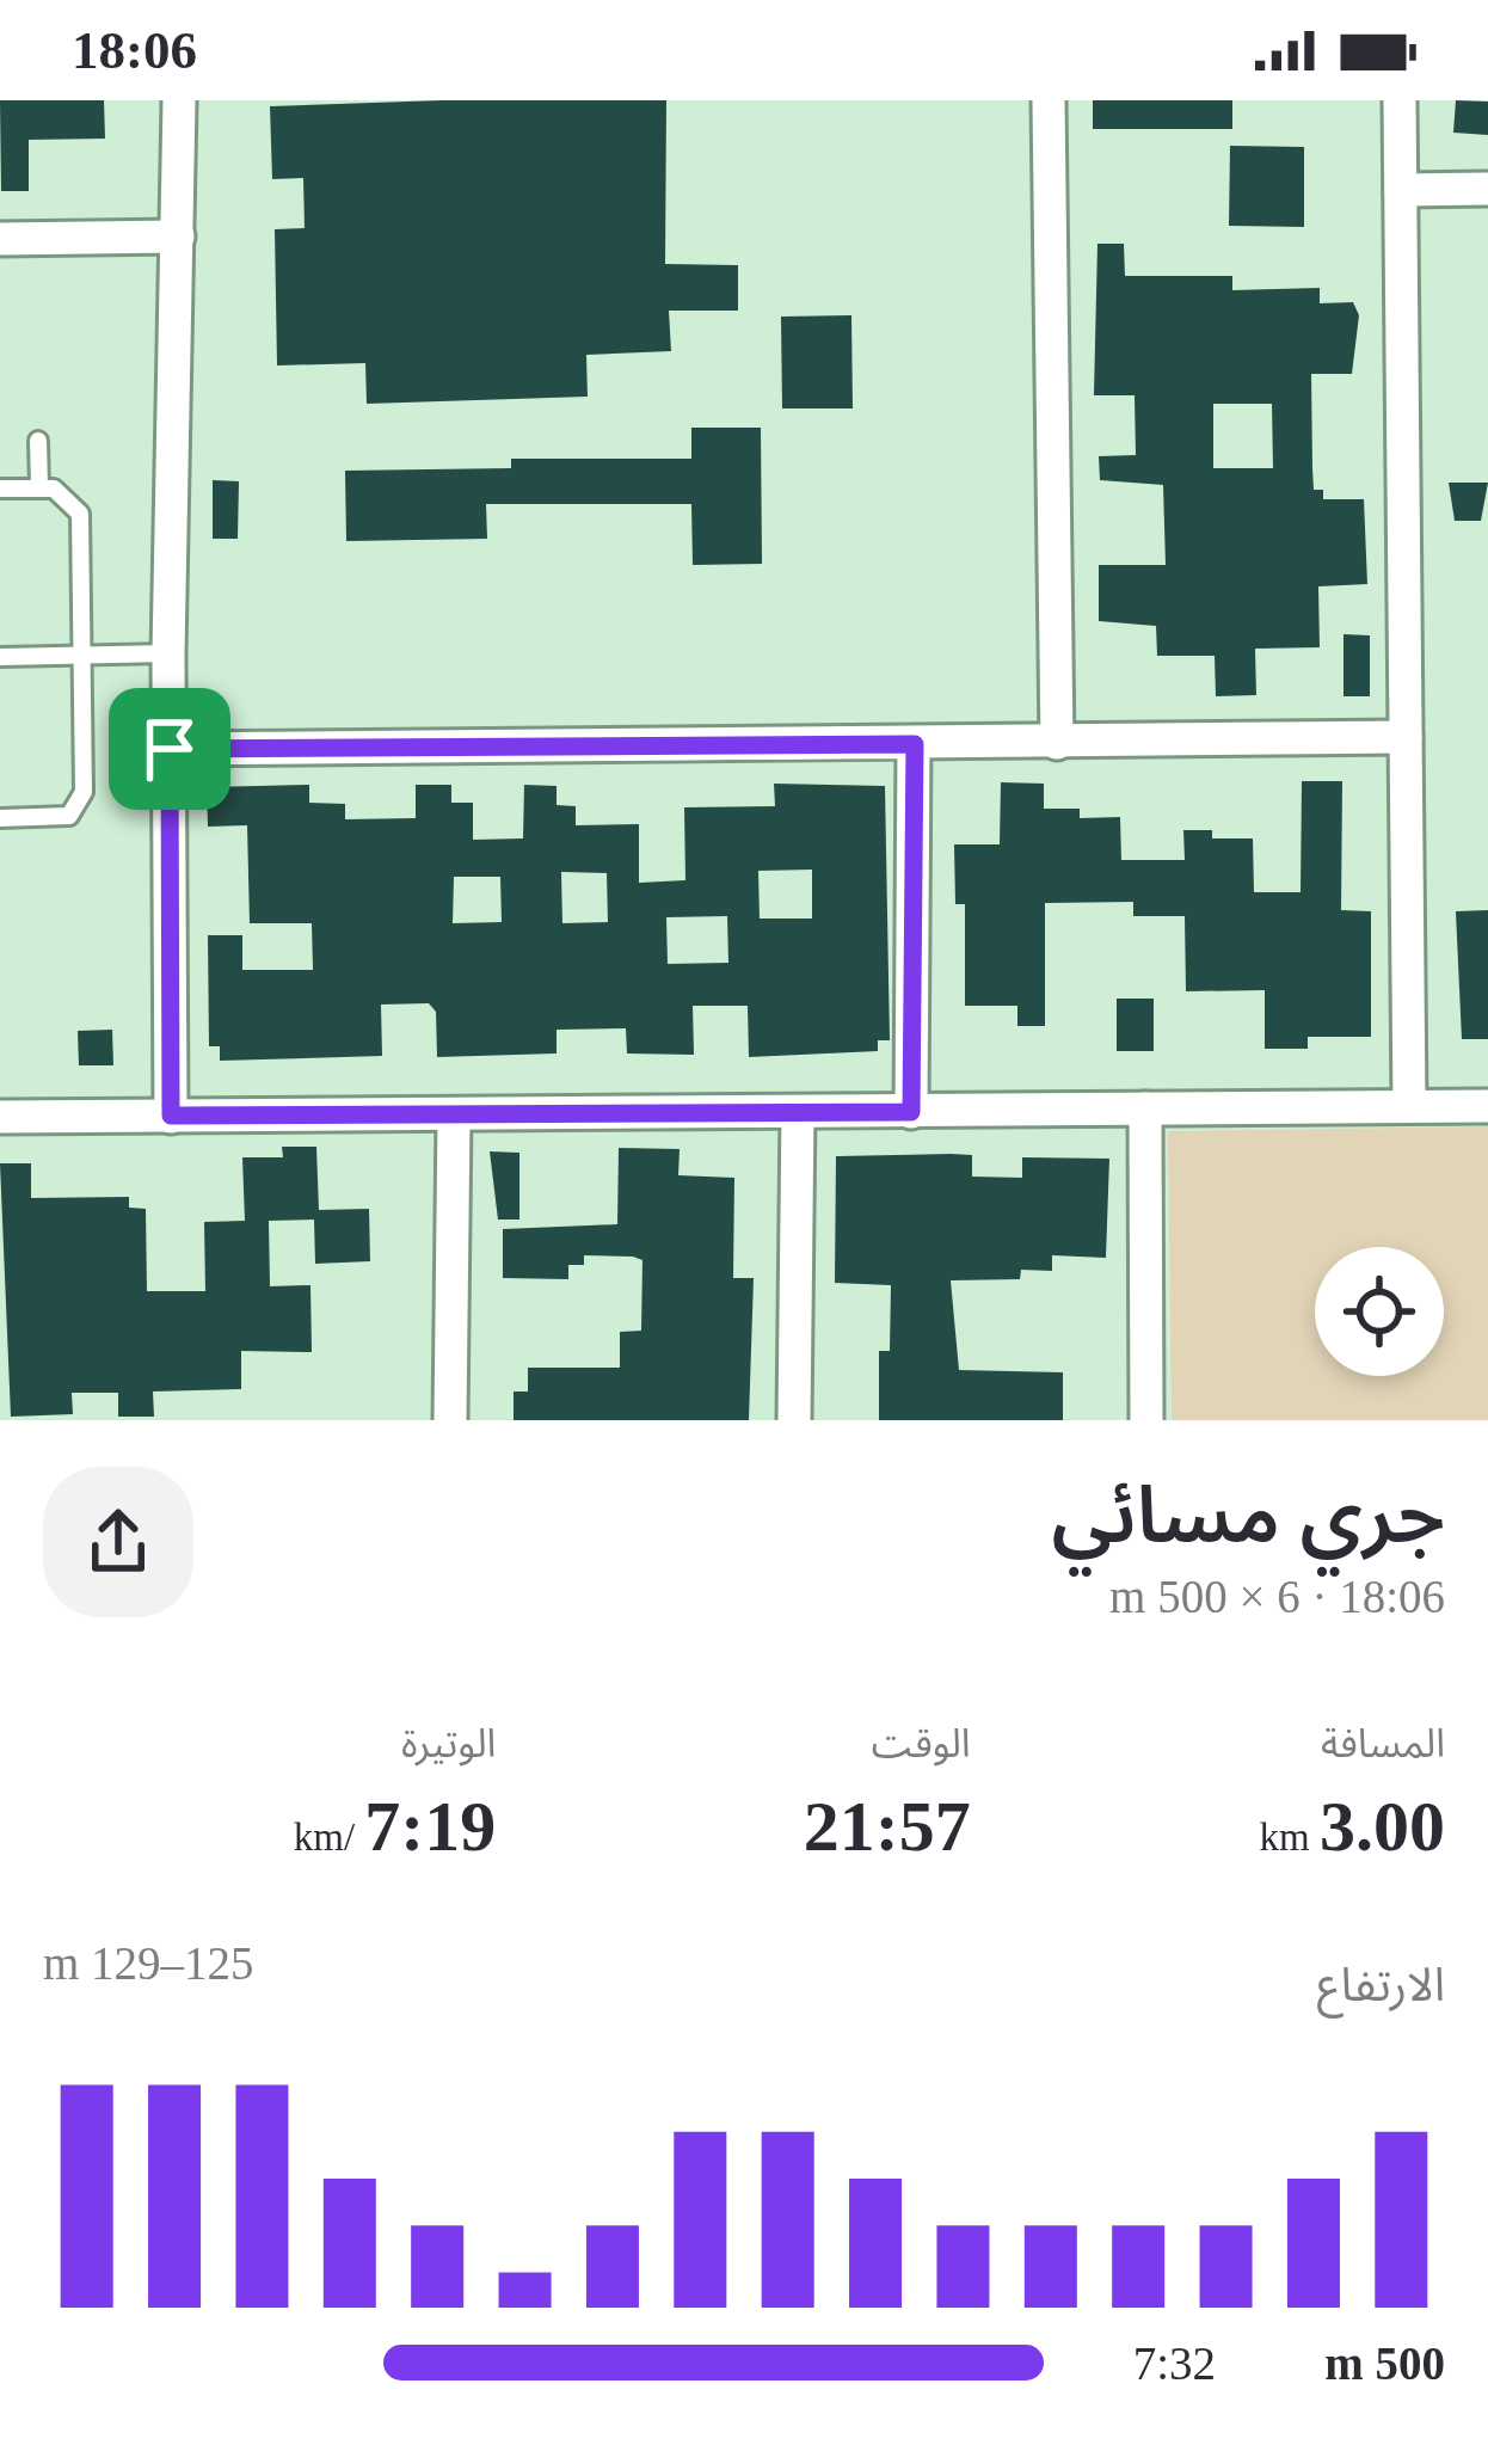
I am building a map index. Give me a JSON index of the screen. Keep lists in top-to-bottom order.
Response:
{
  "page": {
    "status": "18:06",
    "heading": ["جري مسائي", "18:06 · 6 × 500 m"],
    "stats": [
      ["المسافة", "3.00 km"],
      ["الوقت", "21:57"],
      ["الوتيرة", "7:19 /km"]
    ],
    "chart": ["الارتفاع", "125–129 m"],
    "list": [
      {
        "name": "500 m",
        "note": "7:32"
      }
    ]
  }
}
